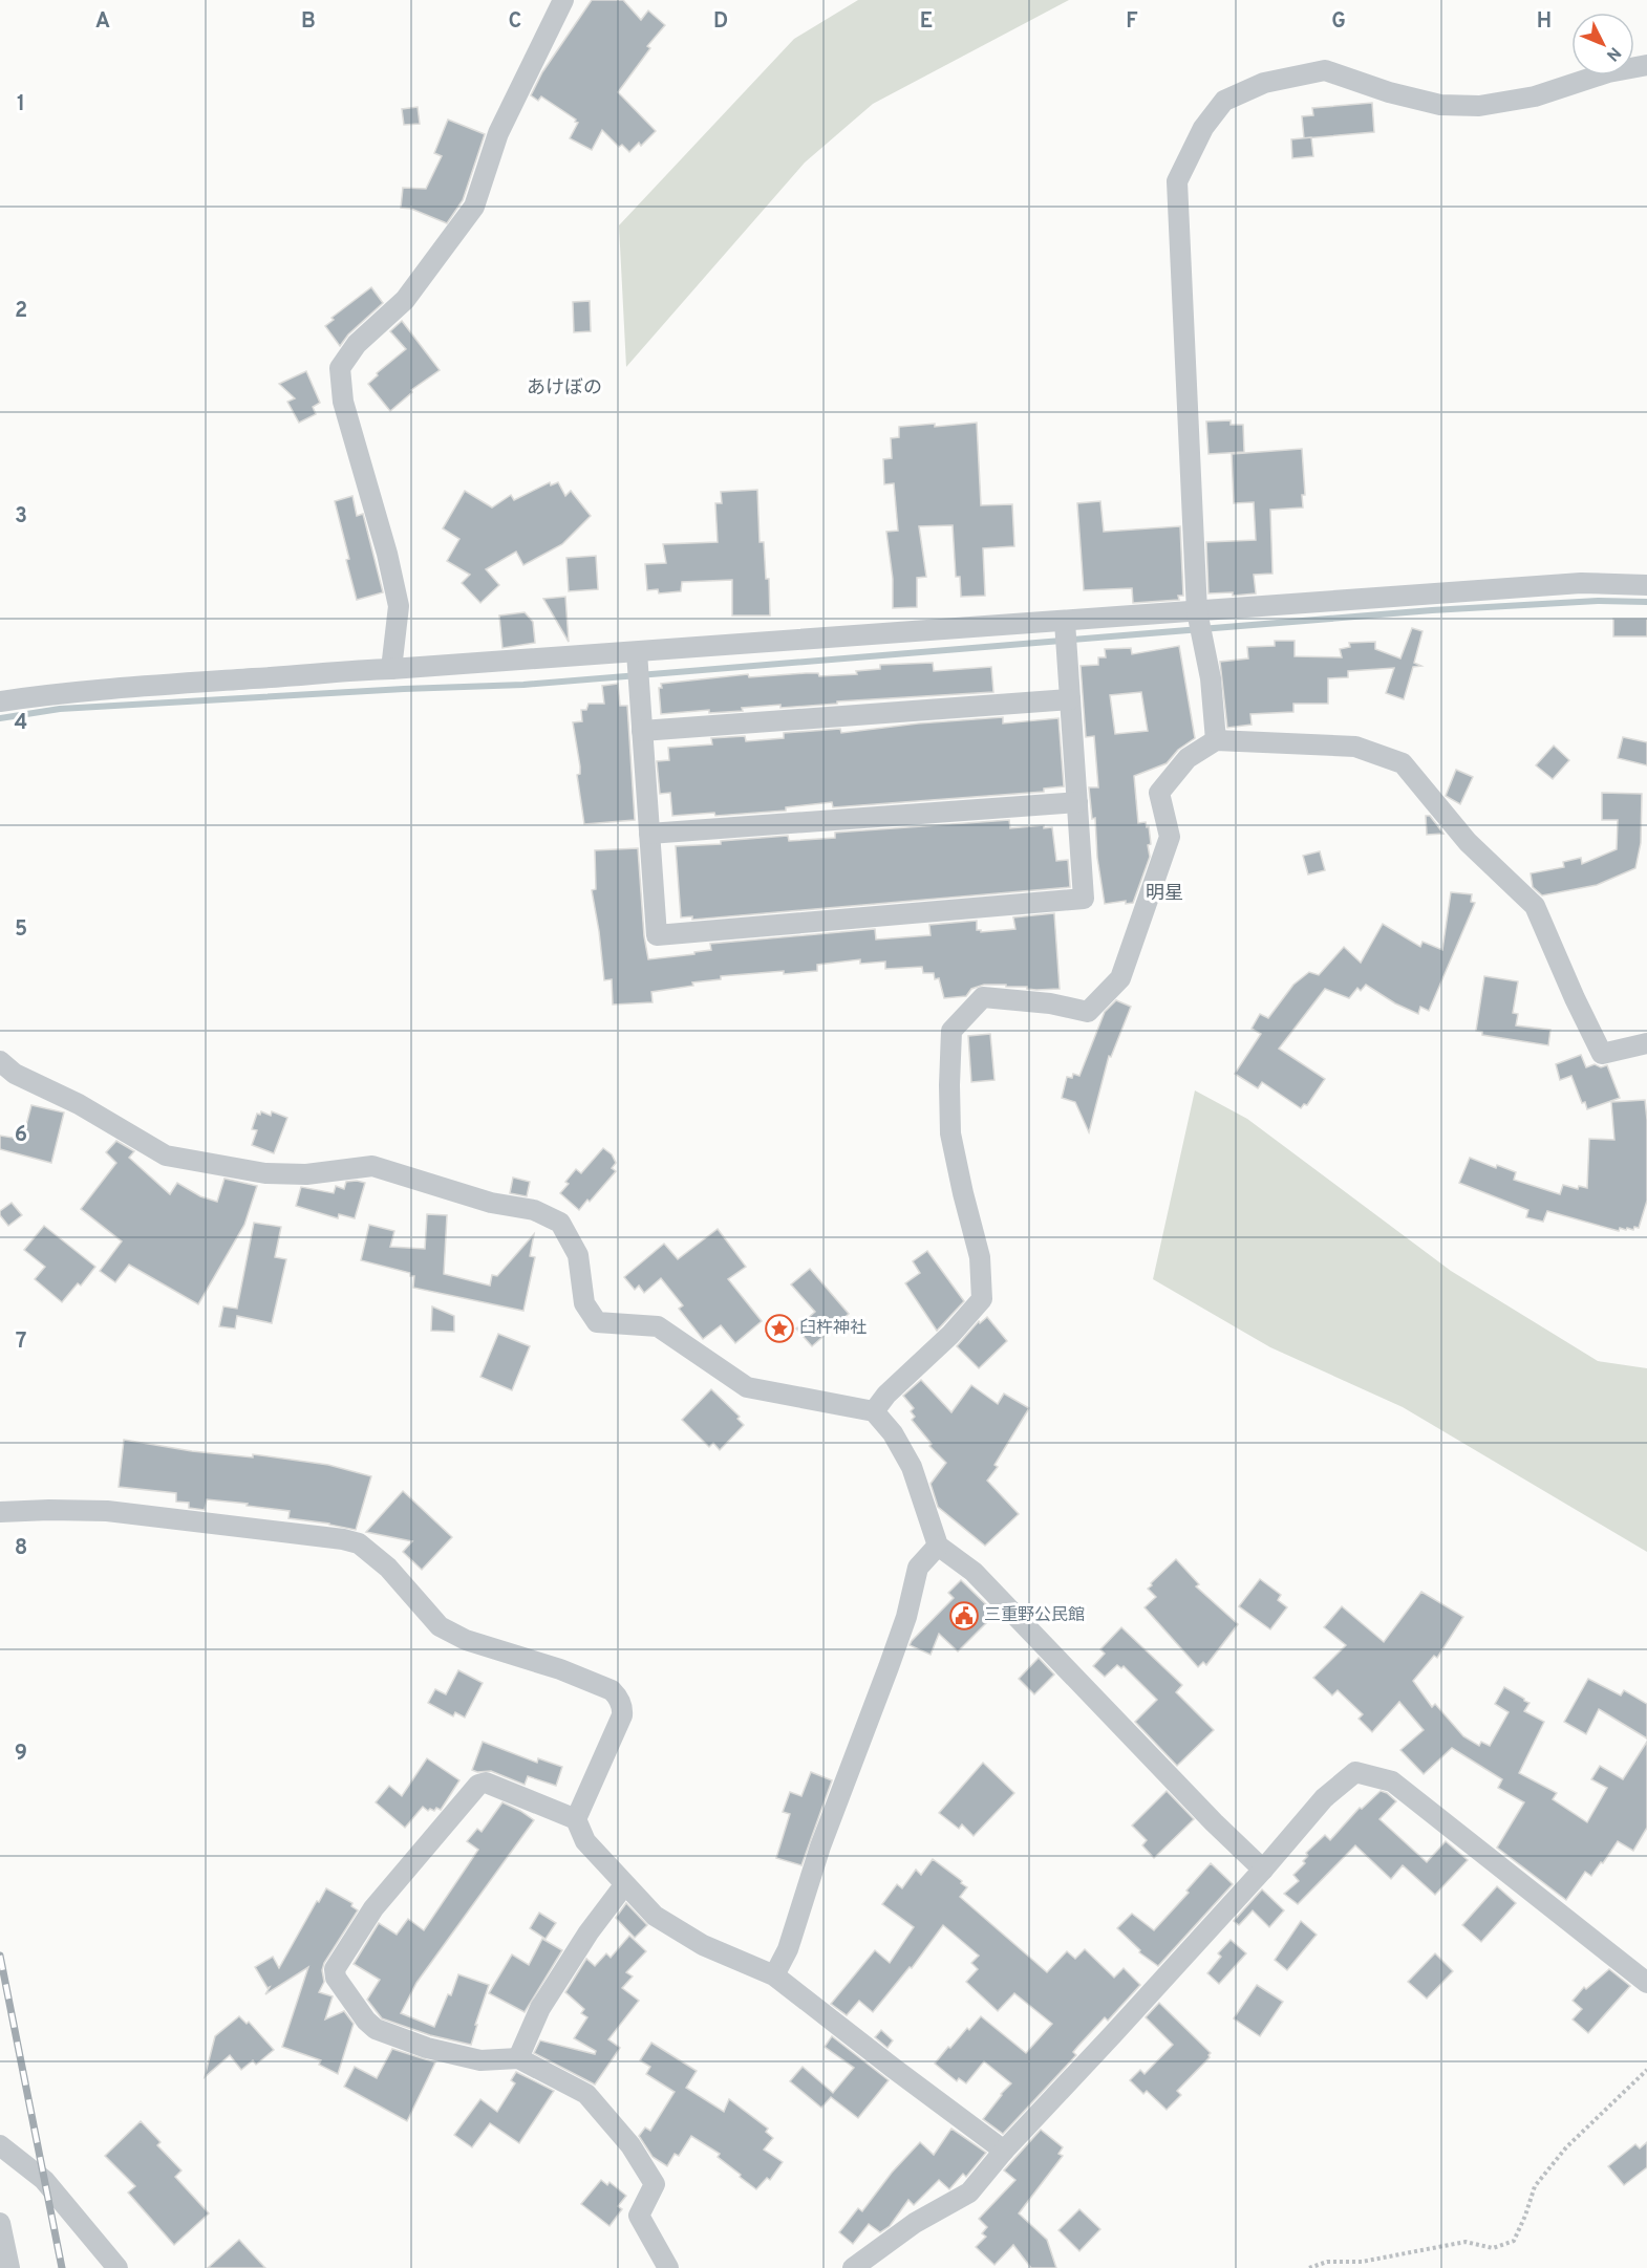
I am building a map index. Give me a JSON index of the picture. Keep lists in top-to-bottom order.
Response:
{
  "districts": ["あけぼの", "明星"],
  "places": {
    "place": ["臼杵神社"],
    "public building": ["三重野公民館"]
  },
  "north": "bottom right",
  "grid": {
    "columns": [
      "A",
      "B",
      "C",
      "D",
      "E",
      "F",
      "G",
      "H"
    ],
    "rows": [
      "1",
      "2",
      "3",
      "4",
      "5",
      "6",
      "7",
      "8",
      "9"
    ]
  }
}
